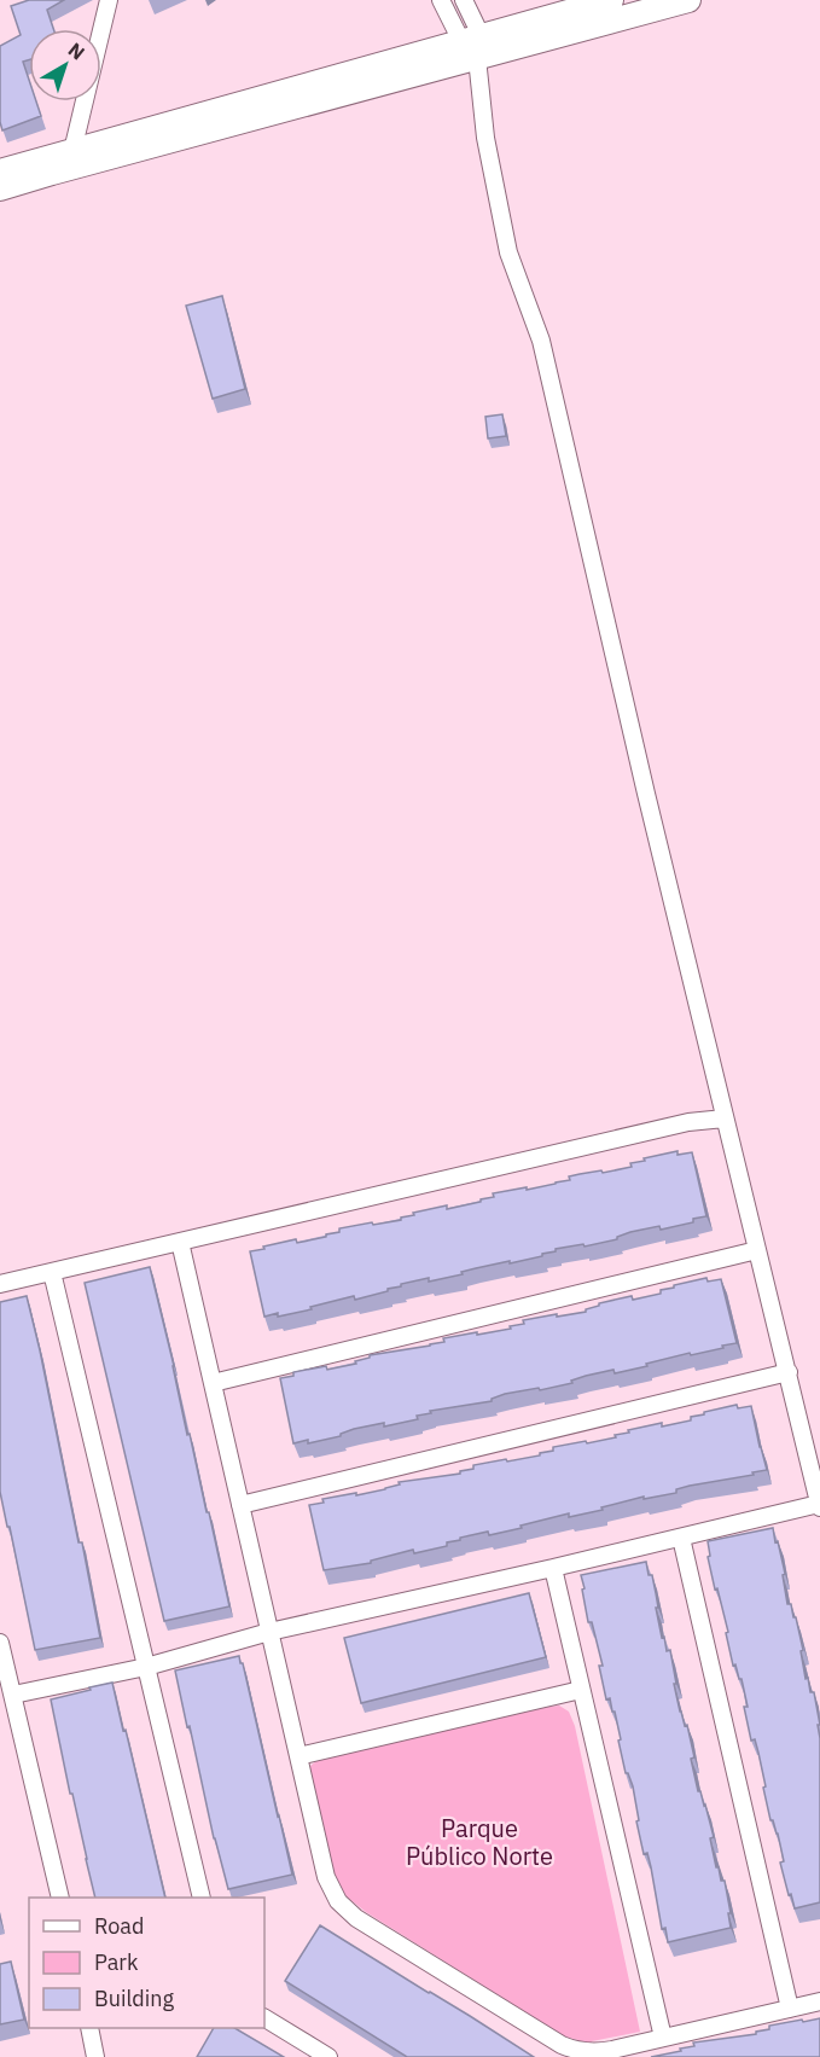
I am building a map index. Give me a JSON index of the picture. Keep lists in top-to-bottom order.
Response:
{
  "parks": ["Parque Público Norte"],
  "legend": ["Road", "Park", "Building"],
  "north": "top right"
}
